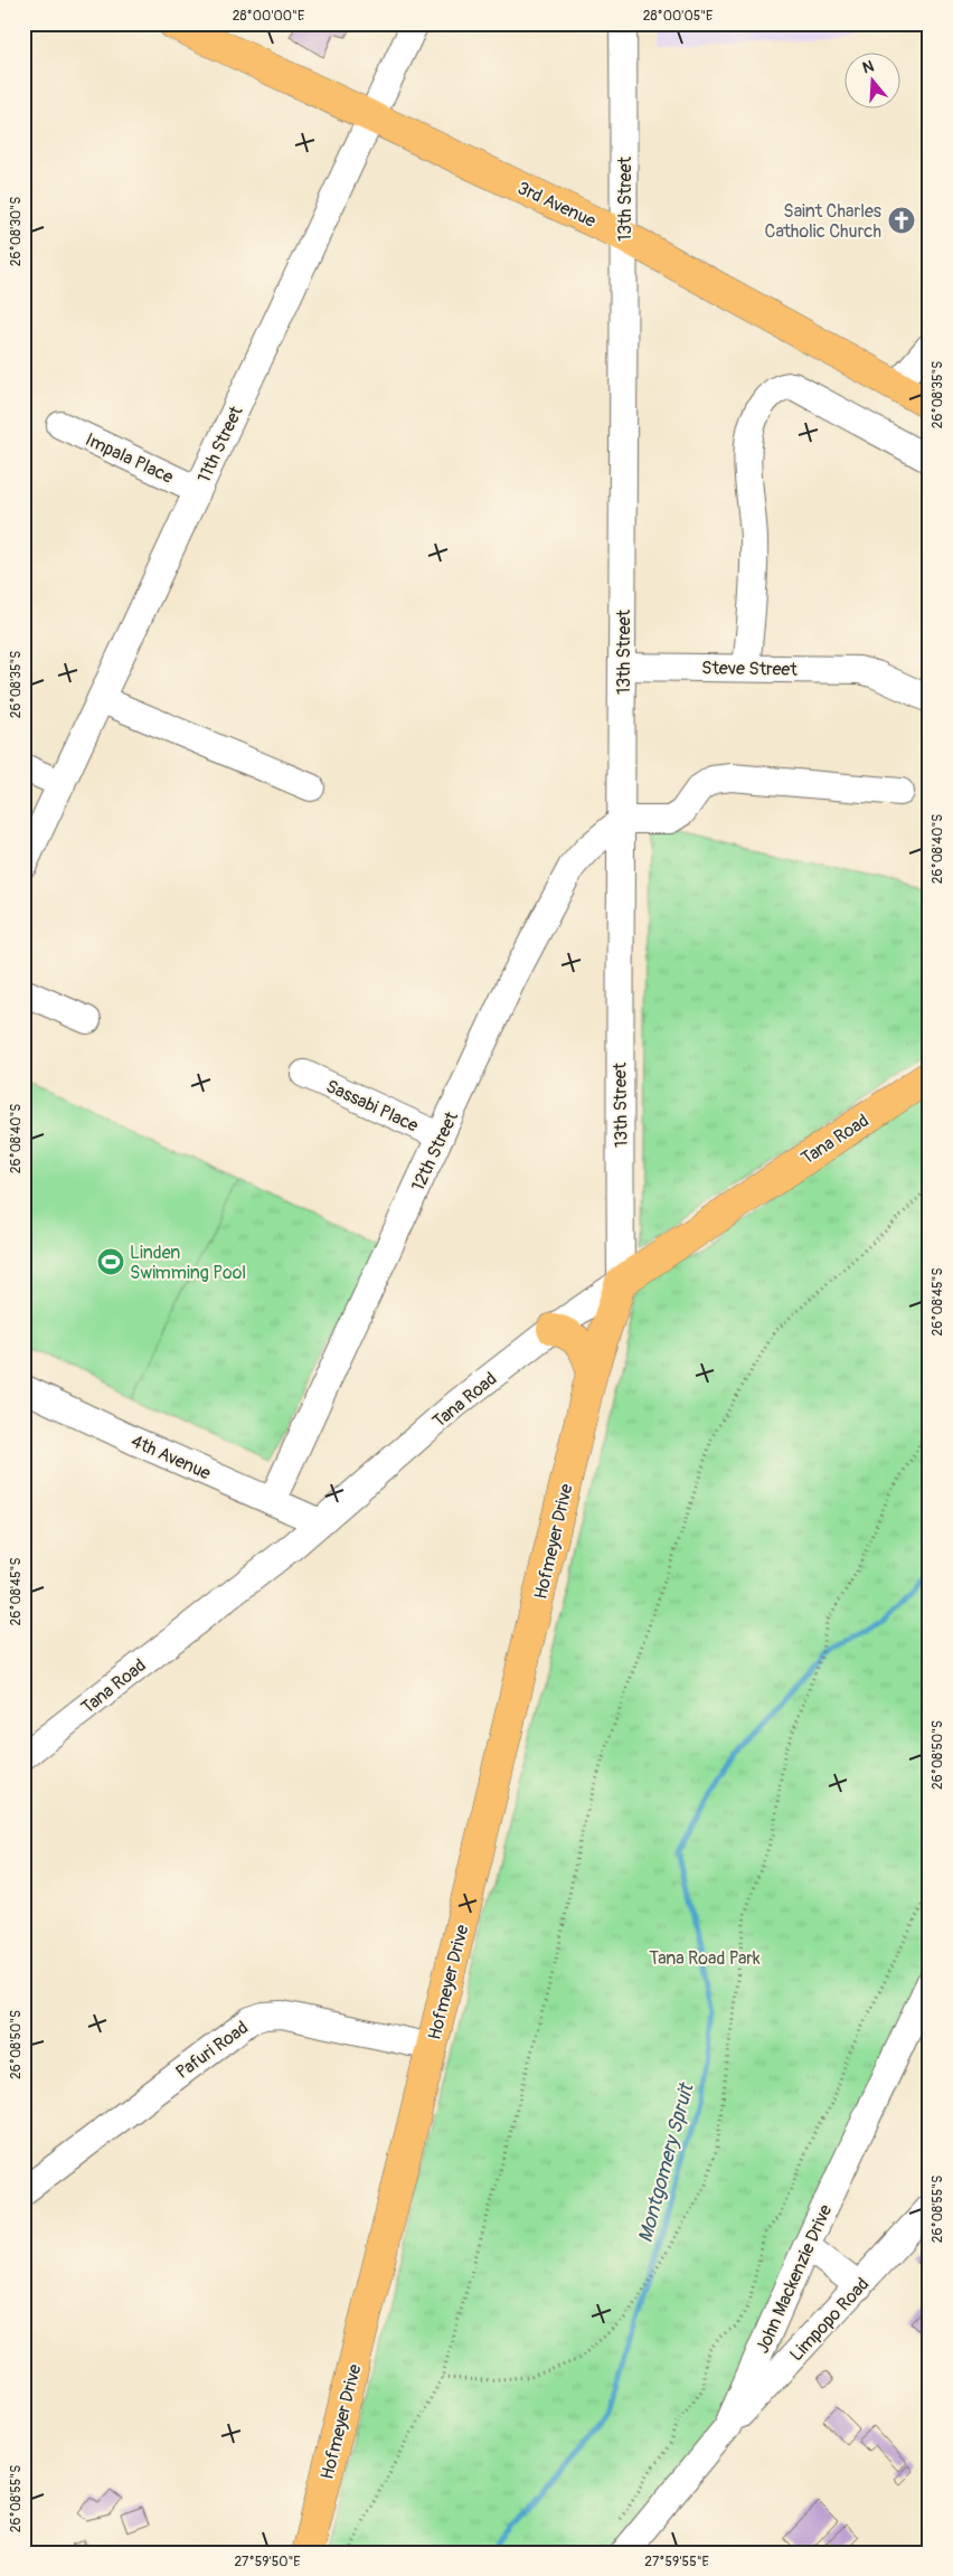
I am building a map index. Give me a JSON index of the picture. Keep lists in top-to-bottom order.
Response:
{
  "streets": {
    "main road": ["3rd Avenue", "Tana Road", "Hofmeyer Drive"],
    "street": [
      "13th Street",
      "11th Street",
      "Impala Place",
      "Steve Street",
      "Sassabi Place",
      "12th Street",
      "4th Avenue",
      "Pafuri Road",
      "John Mackenzie Drive",
      "Limpopo Road"
    ]
  },
  "crossings": [
    ["13th Street", "3rd Avenue"],
    ["13th Street", "Steve Street"],
    ["13th Street", "Tana Road"],
    ["13th Street", "12th Street"],
    ["13th Street", "Hofmeyer Drive"],
    ["3rd Avenue", "11th Street"],
    ["11th Street", "Impala Place"],
    ["Sassabi Place", "12th Street"],
    ["Tana Road", "4th Avenue"],
    ["Tana Road", "Hofmeyer Drive"],
    ["12th Street", "4th Avenue"],
    ["Hofmeyer Drive", "Pafuri Road"],
    ["John Mackenzie Drive", "Limpopo Road"]
  ],
  "water": ["Montgomery Spruit"],
  "parks": ["Tana Road Park"],
  "places": {
    "church": ["Saint Charles Catholic Church"],
    "sports": ["Linden Swimming Pool"]
  },
  "north": "top",
  "coordinates": [
    "28°00'00\"E",
    "28°00'05\"E",
    "26°08'30\"S",
    "26°08'35\"S",
    "26°08'40\"S",
    "26°08'45\"S",
    "26°08'50\"S",
    "26°08'55\"S",
    "27°59'50\"E",
    "27°59'55\"E"
  ]
}
